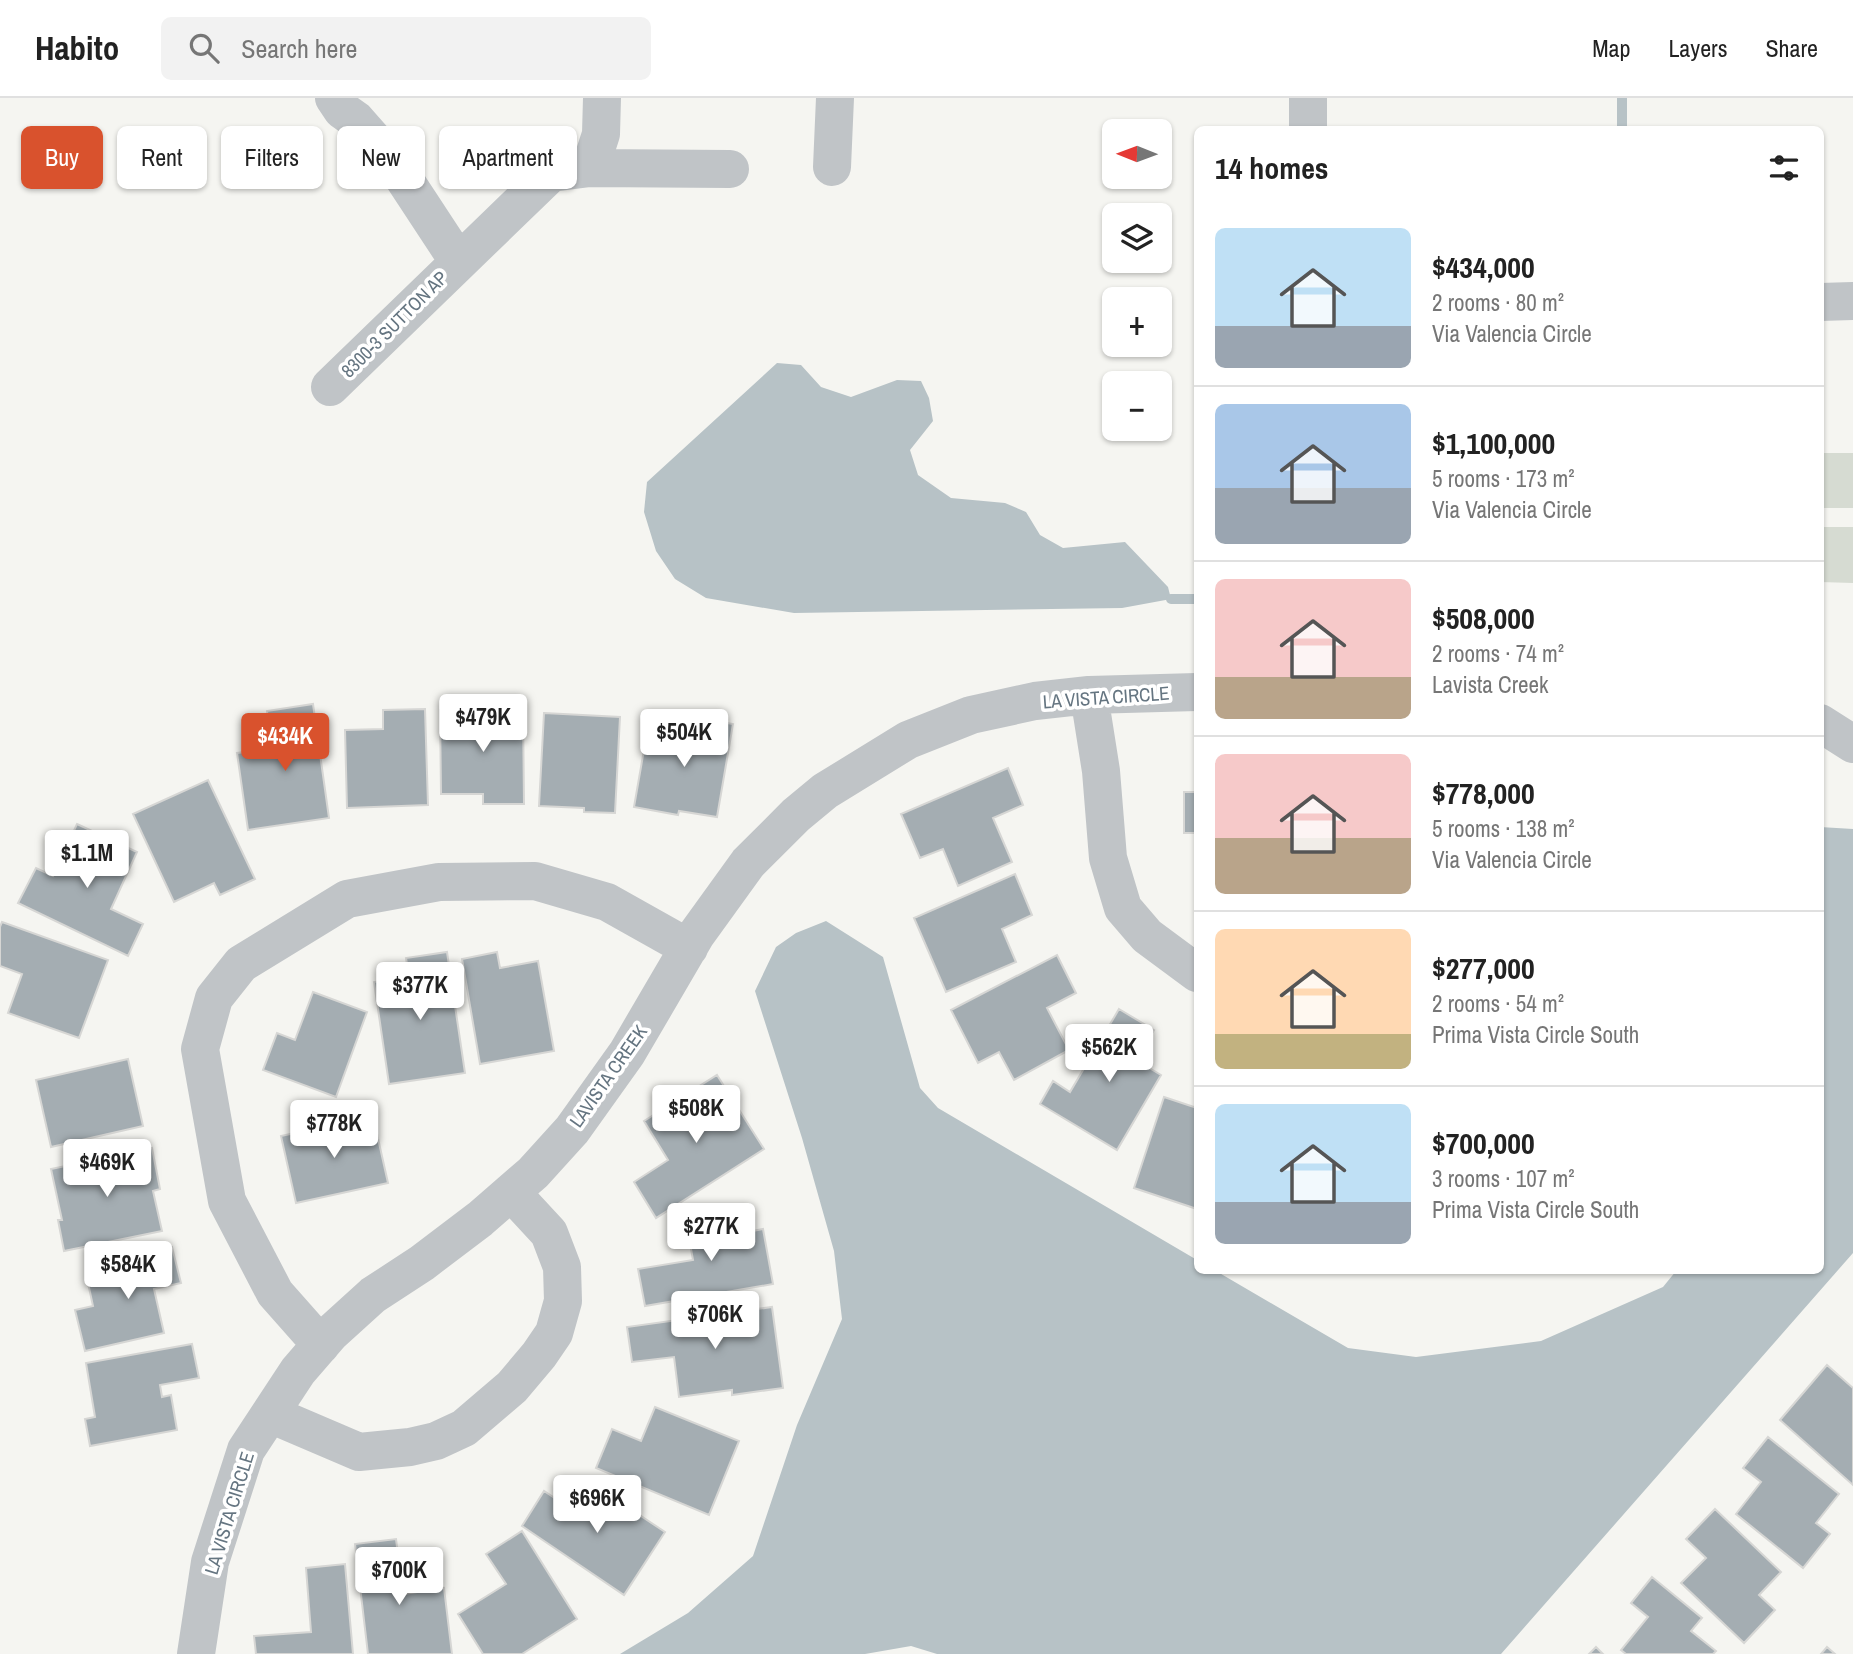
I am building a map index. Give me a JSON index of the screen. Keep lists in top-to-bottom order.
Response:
{
  "streets": {
    "street": ["8300-3 SUTTON AP", "LA VISTA CIRCLE", "LAVISTA CREEK"]
  },
  "crossings": [
    ["LA VISTA CIRCLE", "LAVISTA CREEK"]
  ],
  "north": "left",
  "page": {
    "header": "Habito",
    "search": "Search here",
    "nav": ["Map", "Layers", "Share"],
    "map_buttons": ["+", "−"],
    "chip": [
      "Buy",
      "Rent",
      "Filters",
      "New",
      "Apartment"
    ],
    "heading": "14 homes",
    "list": [
      {
        "name": "$434,000",
        "note": "2 rooms · 80 m² · Via Valencia Circle"
      },
      {
        "name": "$1,100,000",
        "note": "5 rooms · 173 m² · Via Valencia Circle"
      },
      {
        "name": "$508,000",
        "note": "2 rooms · 74 m² · Lavista Creek"
      },
      {
        "name": "$778,000",
        "note": "5 rooms · 138 m² · Via Valencia Circle"
      },
      {
        "name": "$277,000",
        "note": "2 rooms · 54 m² · Prima Vista Circle South"
      },
      {
        "name": "$700,000",
        "note": "3 rooms · 107 m² · Prima Vista Circle South"
      }
    ],
    "price": [
      "$479K",
      "$504K",
      "$434K",
      "$1.1M",
      "$377K",
      "$562K",
      "$508K",
      "$778K",
      "$469K",
      "$277K",
      "$584K",
      "$706K",
      "$696K",
      "$700K"
    ]
  }
}
